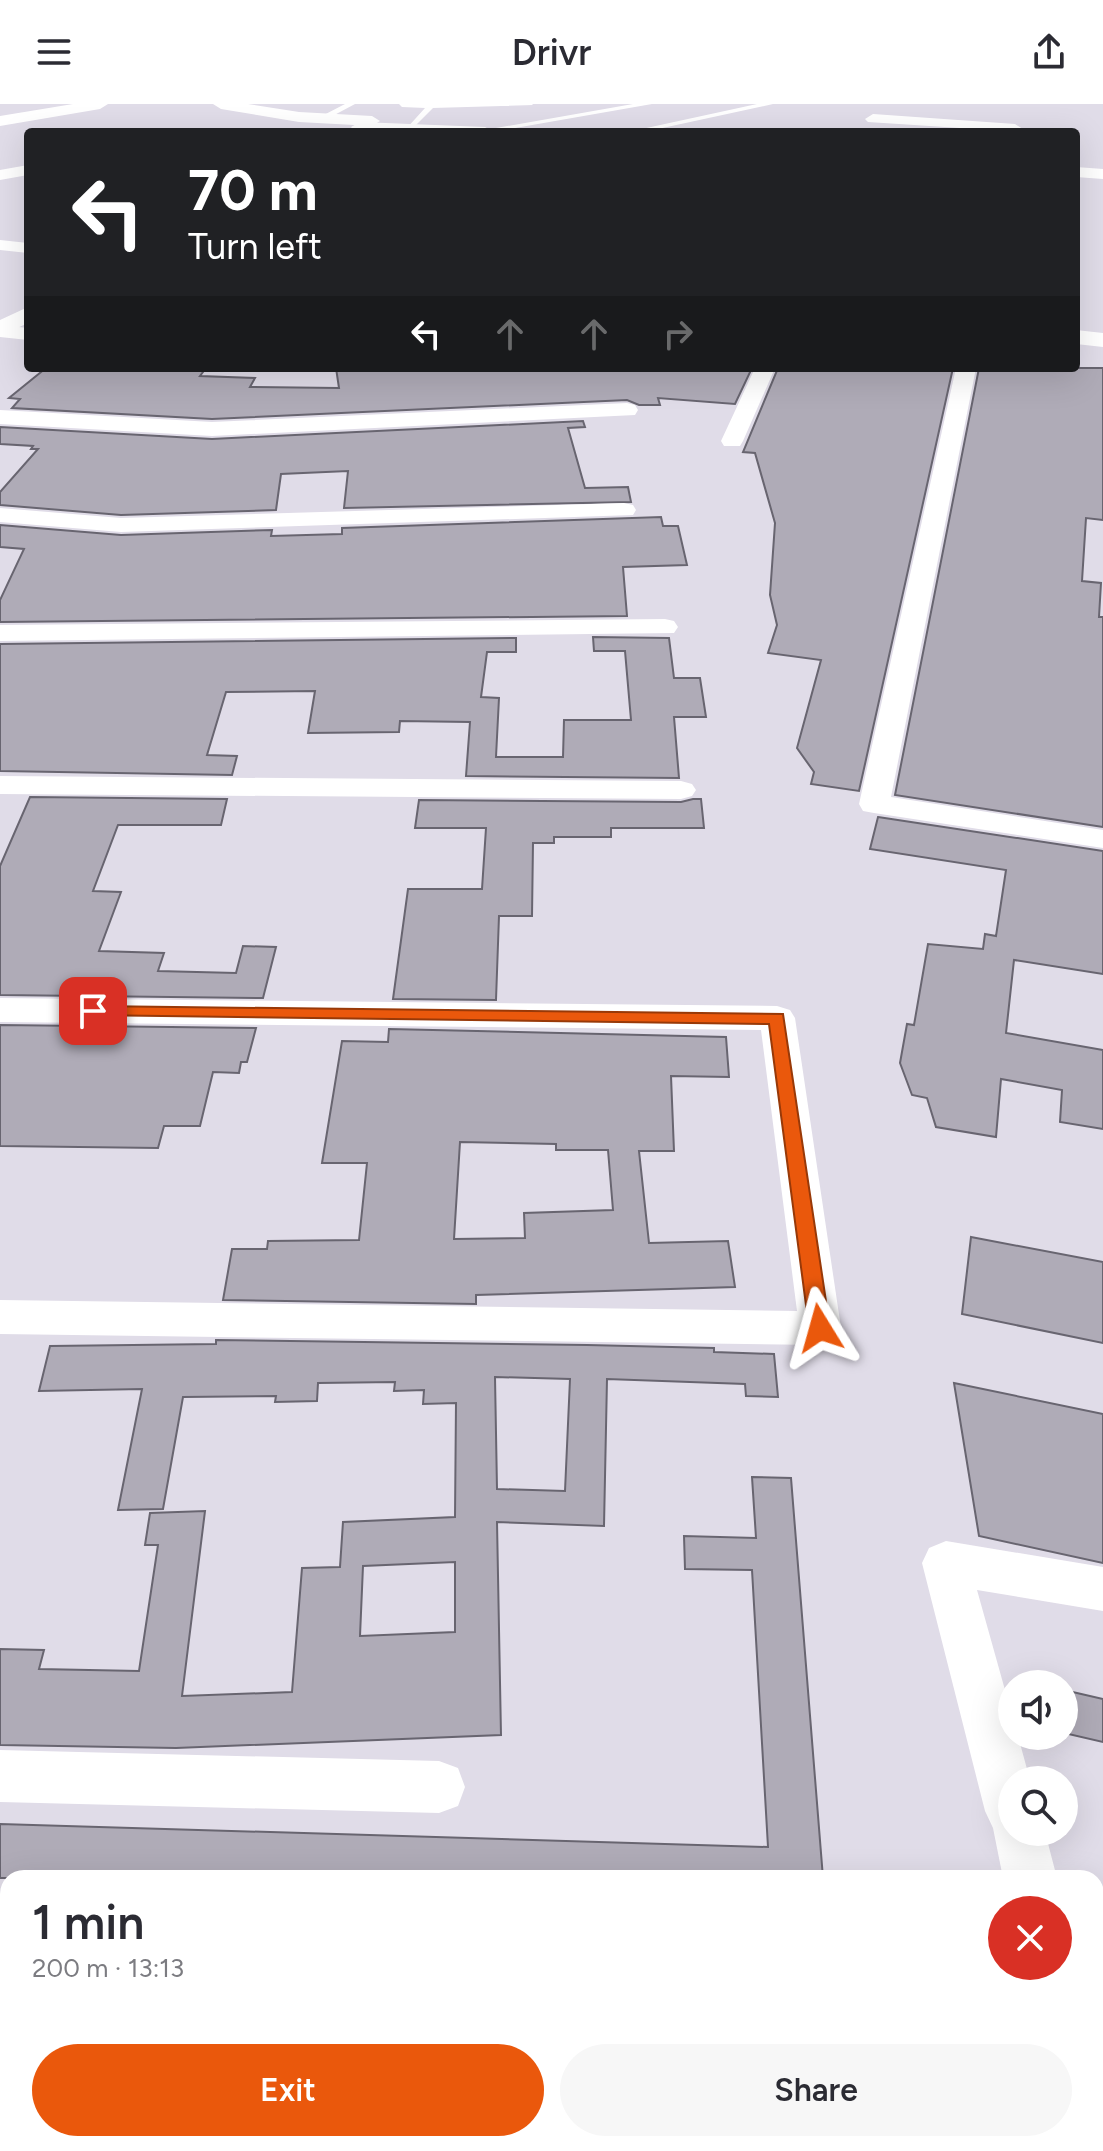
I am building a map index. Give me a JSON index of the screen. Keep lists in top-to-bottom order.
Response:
{
  "page": {
    "header": "Drivr",
    "turn": ["70 m", "Turn left"],
    "heading": ["1 min", "200 m · 13:13"],
    "buttons": ["Exit", "Share"]
  }
}
